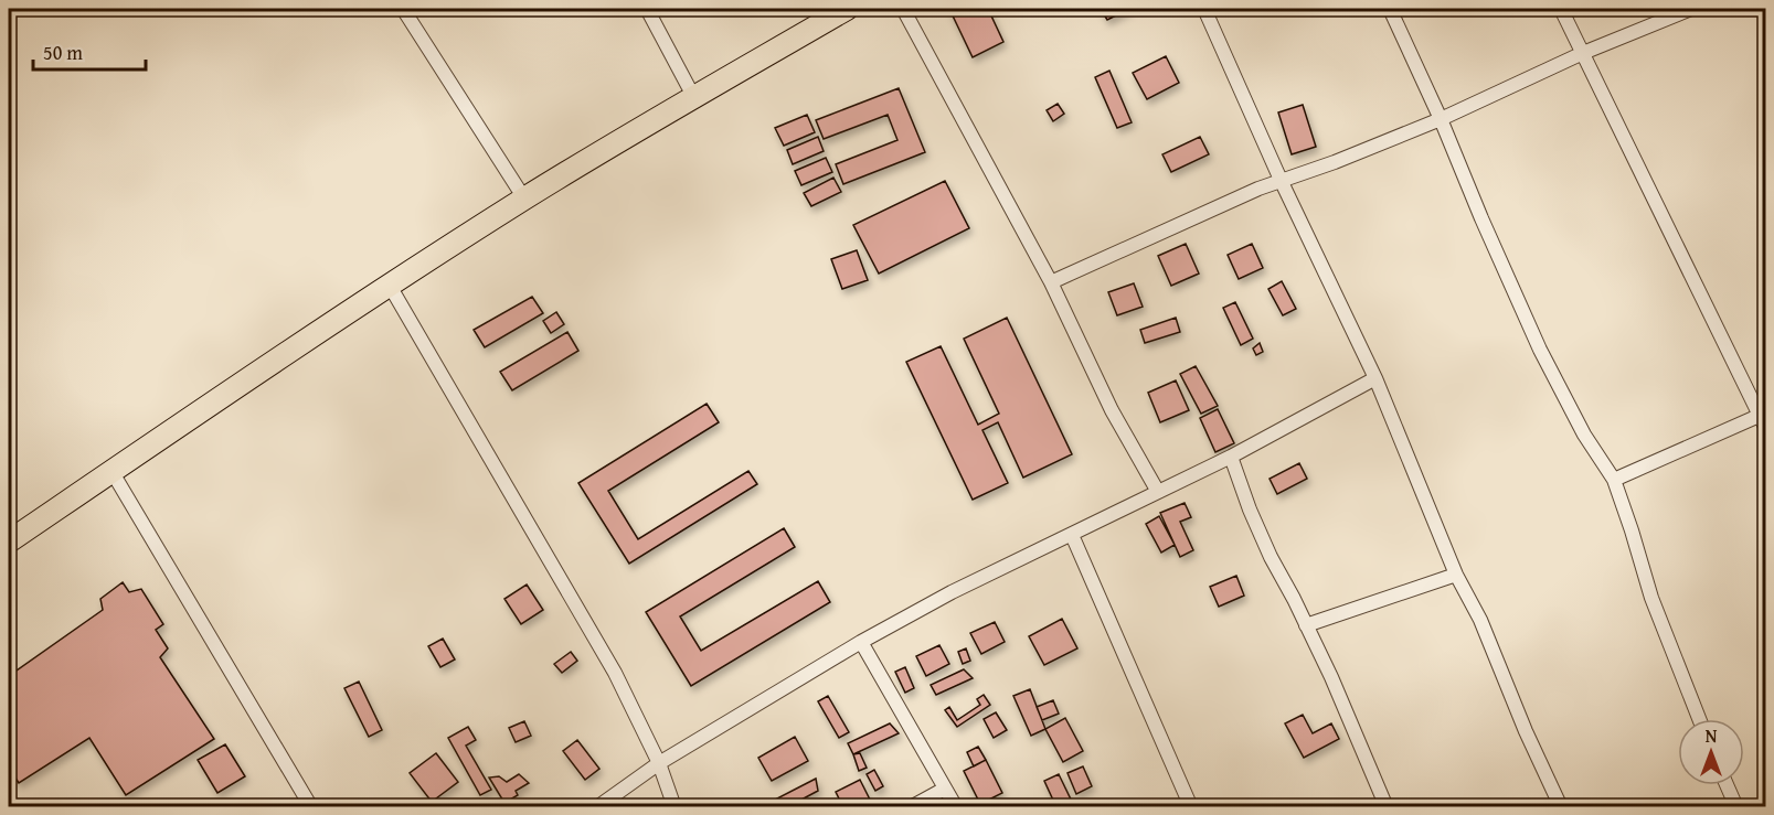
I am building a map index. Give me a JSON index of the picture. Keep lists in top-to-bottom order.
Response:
{
  "scale_bar": "50 m",
  "north": "top"
}
